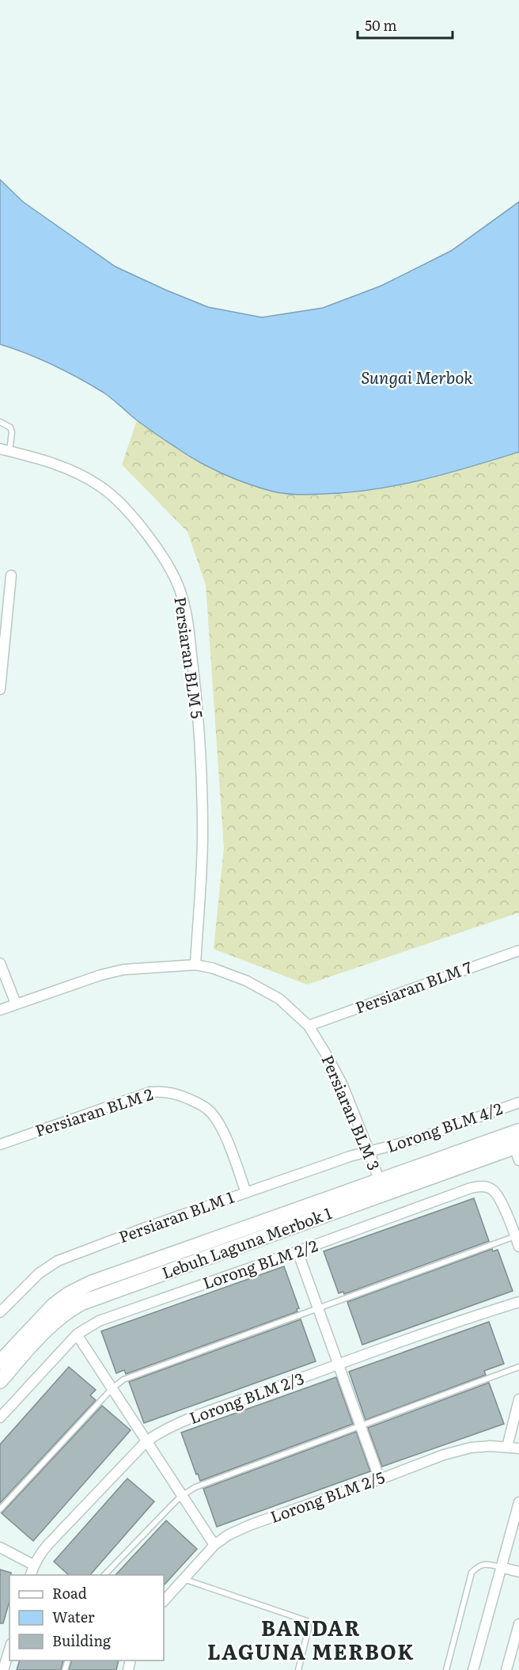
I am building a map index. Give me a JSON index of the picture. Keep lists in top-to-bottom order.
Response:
{
  "streets": {
    "street": [
      "Persiaran BLM 5",
      "Persiaran BLM 7",
      "Persiaran BLM 2",
      "Persiaran BLM 3",
      "Lorong BLM 4/2",
      "Persiaran BLM 1",
      "Lebuh Laguna Merbok 1",
      "Lorong BLM 2/2",
      "Lorong BLM 2/3",
      "Lorong BLM 2/5"
    ]
  },
  "crossings": [
    ["Persiaran BLM 5", "Persiaran BLM 3"],
    ["Persiaran BLM 7", "Persiaran BLM 3"],
    ["Persiaran BLM 2", "Persiaran BLM 1"],
    ["Persiaran BLM 3", "Lorong BLM 4/2"],
    ["Persiaran BLM 3", "Persiaran BLM 1"],
    ["Persiaran BLM 3", "Lebuh Laguna Merbok 1"],
    ["Lorong BLM 4/2", "Persiaran BLM 1"]
  ],
  "districts": ["BANDAR LAGUNA MERBOK"],
  "water": ["Sungai Merbok"],
  "legend": ["Road", "Water", "Building"],
  "scale_bar": "50 m"
}
